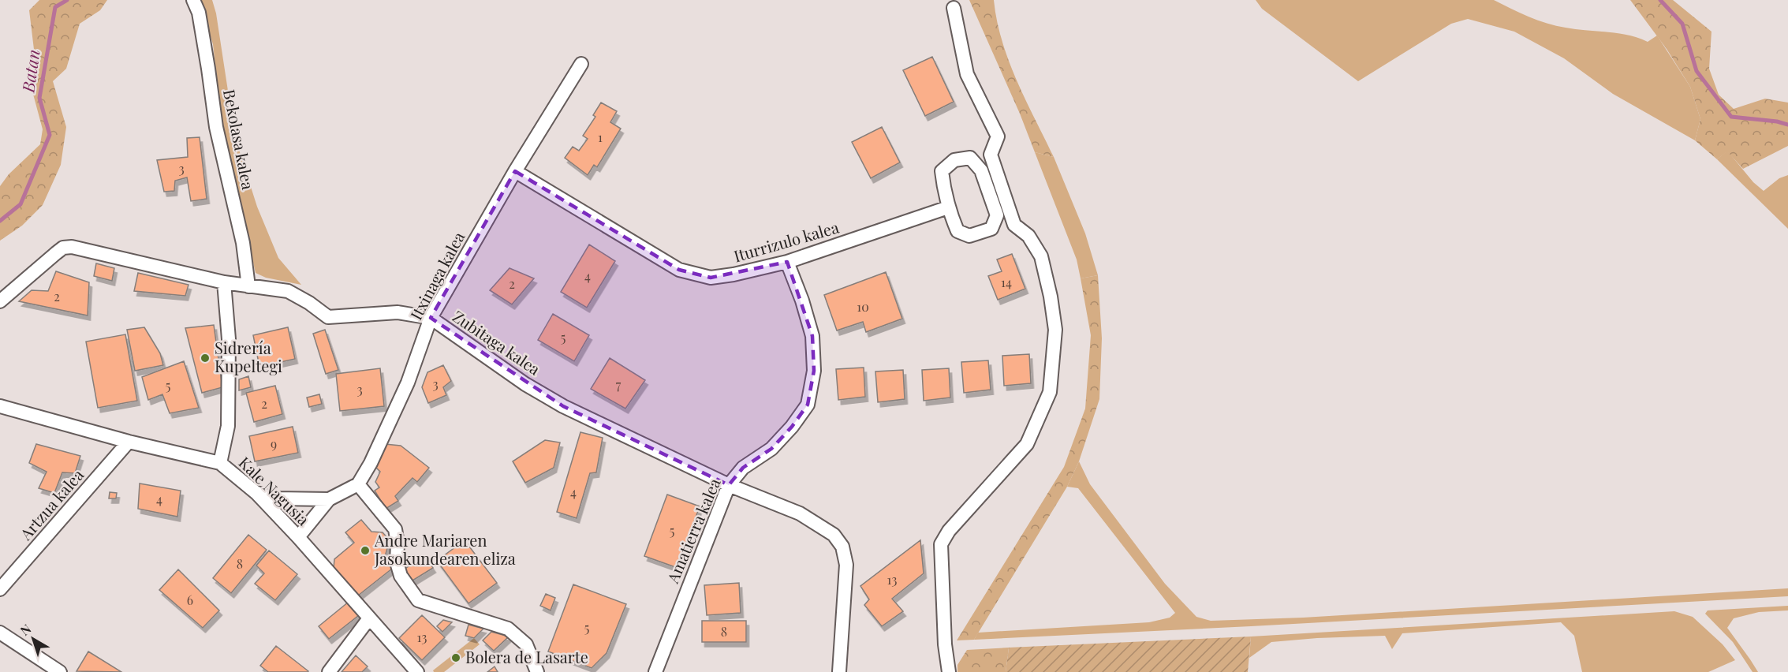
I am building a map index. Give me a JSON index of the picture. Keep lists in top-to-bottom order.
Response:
{
  "streets": {
    "street": [
      "Bekolasa kalea",
      "Iturrizulo kalea",
      "Itxinaga kalea",
      "Zubitaga kalea",
      "Kale Nagusia",
      "Artzua kalea",
      "Amatierra kalea"
    ]
  },
  "crossings": [
    ["Bekolasa kalea", "Zubitaga kalea"],
    ["Iturrizulo kalea", "Itxinaga kalea"],
    ["Iturrizulo kalea", "Amatierra kalea"],
    ["Itxinaga kalea", "Zubitaga kalea"],
    ["Zubitaga kalea", "Amatierra kalea"],
    ["Kale Nagusia", "Artzua kalea"]
  ],
  "water": ["Batan"],
  "places": ["Sidrería Kupeltegi", "Andre Mariaren Jasokundearen eliza", "Bolera de Lasarte"],
  "house_numbers": [
    "1",
    "3",
    "4",
    "14",
    "2",
    "2",
    "10",
    "5",
    "3",
    "7",
    "5",
    "3",
    "2",
    "9",
    "4",
    "4",
    "5",
    "8",
    "13",
    "6",
    "5",
    "8",
    "13"
  ],
  "north": "top left"
}
